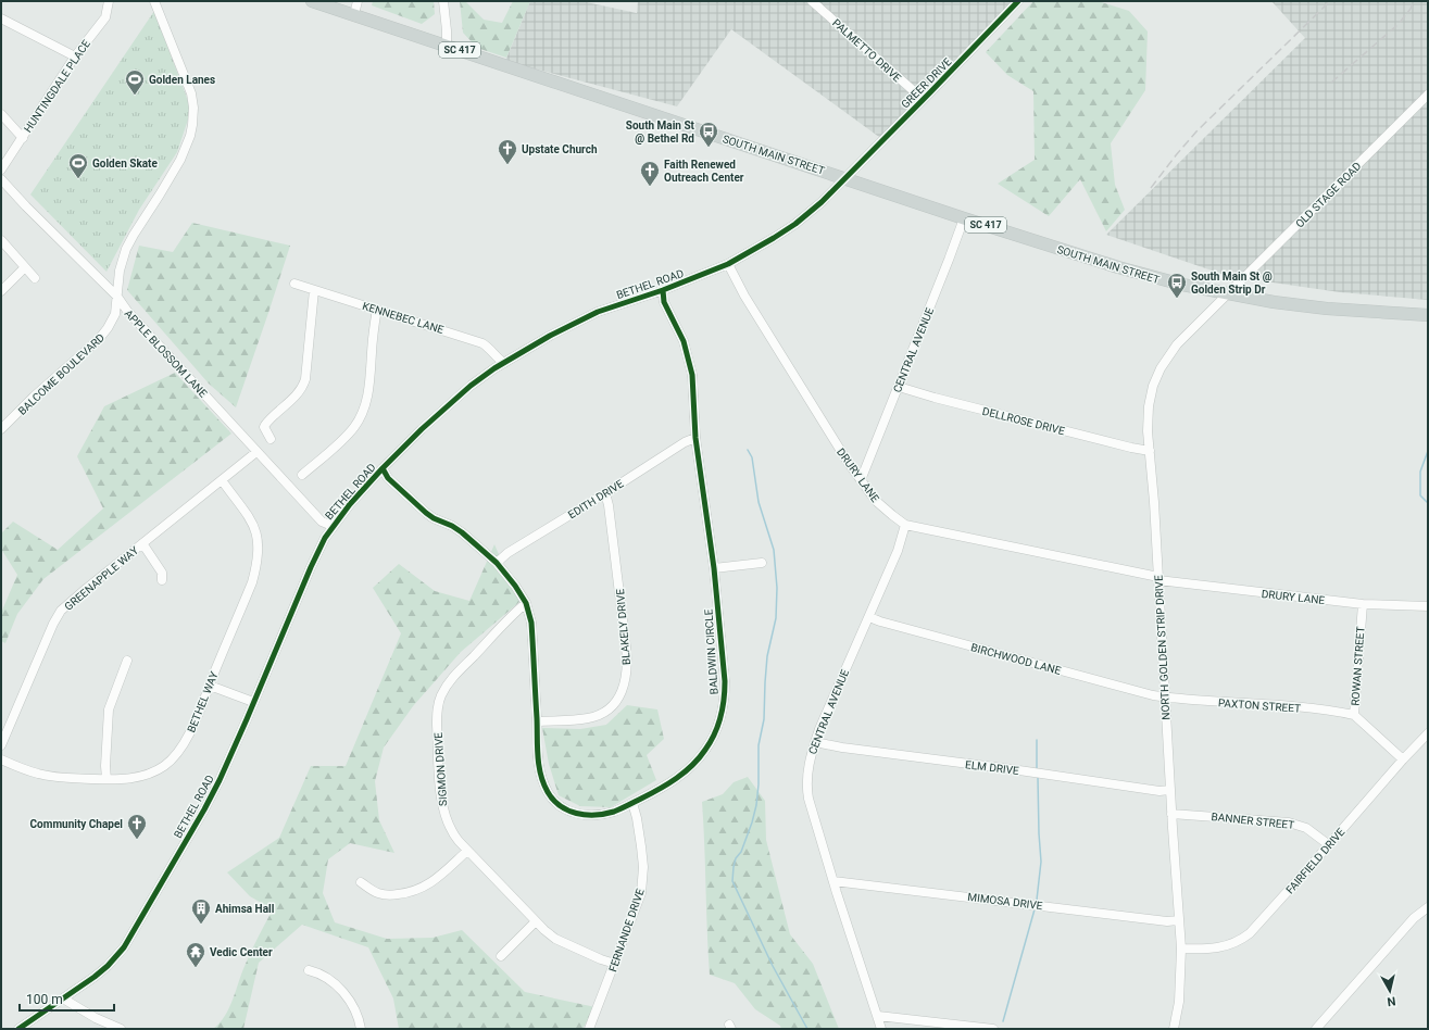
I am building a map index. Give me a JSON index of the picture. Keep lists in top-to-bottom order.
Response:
{
  "streets": {
    "main road": ["SC 417", "SOUTH MAIN STREET"],
    "street": [
      "PALMETTO DRIVE",
      "GREER DRIVE",
      "HUNTINGDALE PLACE",
      "OLD STAGE ROAD",
      "BETHEL ROAD",
      "KENNEBEC LANE",
      "CENTRAL AVENUE",
      "APPLE BLOSSOM LANE",
      "BALCOME BOULEVARD",
      "DELLROSE DRIVE",
      "DRURY LANE",
      "EDITH DRIVE",
      "GREENAPPLE WAY",
      "BLAKELY DRIVE",
      "NORTH GOLDEN STRIP DRIVE",
      "BALDWIN CIRCLE",
      "BIRCHWOOD LANE",
      "ROWAN STREET",
      "BETHEL WAY",
      "PAXTON STREET",
      "ELM DRIVE",
      "SIGMON DRIVE",
      "BANNER STREET",
      "FAIRFIELD DRIVE",
      "MIMOSA DRIVE",
      "FERNANDE DRIVE"
    ]
  },
  "crossings": [
    ["SC 417", "SOUTH MAIN STREET"],
    ["PALMETTO DRIVE", "GREER DRIVE"],
    ["GREER DRIVE", "SOUTH MAIN STREET"],
    ["GREER DRIVE", "BETHEL ROAD"],
    ["SOUTH MAIN STREET", "OLD STAGE ROAD"],
    ["SOUTH MAIN STREET", "BETHEL ROAD"],
    ["SOUTH MAIN STREET", "CENTRAL AVENUE"],
    ["SOUTH MAIN STREET", "NORTH GOLDEN STRIP DRIVE"],
    ["OLD STAGE ROAD", "NORTH GOLDEN STRIP DRIVE"],
    ["BETHEL ROAD", "KENNEBEC LANE"],
    ["BETHEL ROAD", "APPLE BLOSSOM LANE"],
    ["BETHEL ROAD", "DRURY LANE"],
    ["BETHEL ROAD", "BALDWIN CIRCLE"],
    ["CENTRAL AVENUE", "DELLROSE DRIVE"],
    ["CENTRAL AVENUE", "DRURY LANE"],
    ["CENTRAL AVENUE", "BIRCHWOOD LANE"],
    ["CENTRAL AVENUE", "ELM DRIVE"],
    ["CENTRAL AVENUE", "MIMOSA DRIVE"],
    ["APPLE BLOSSOM LANE", "BALCOME BOULEVARD"],
    ["APPLE BLOSSOM LANE", "GREENAPPLE WAY"],
    ["DELLROSE DRIVE", "NORTH GOLDEN STRIP DRIVE"],
    ["DRURY LANE", "NORTH GOLDEN STRIP DRIVE"],
    ["DRURY LANE", "ROWAN STREET"],
    ["EDITH DRIVE", "BLAKELY DRIVE"],
    ["EDITH DRIVE", "BALDWIN CIRCLE"],
    ["GREENAPPLE WAY", "BETHEL WAY"],
    ["BLAKELY DRIVE", "BALDWIN CIRCLE"],
    ["NORTH GOLDEN STRIP DRIVE", "BIRCHWOOD LANE"],
    ["NORTH GOLDEN STRIP DRIVE", "PAXTON STREET"],
    ["NORTH GOLDEN STRIP DRIVE", "ELM DRIVE"],
    ["NORTH GOLDEN STRIP DRIVE", "BANNER STREET"],
    ["NORTH GOLDEN STRIP DRIVE", "FAIRFIELD DRIVE"],
    ["NORTH GOLDEN STRIP DRIVE", "MIMOSA DRIVE"],
    ["BALDWIN CIRCLE", "SIGMON DRIVE"],
    ["BALDWIN CIRCLE", "FERNANDE DRIVE"],
    ["BIRCHWOOD LANE", "PAXTON STREET"],
    ["ROWAN STREET", "PAXTON STREET"],
    ["ROWAN STREET", "FAIRFIELD DRIVE"],
    ["SIGMON DRIVE", "FERNANDE DRIVE"],
    ["BANNER STREET", "FAIRFIELD DRIVE"]
  ],
  "places": {
    "sports": ["Golden Lanes", "Golden Skate"],
    "bus stop": ["South Main St @ Bethel Rd", "South Main St @ Golden Strip Dr"],
    "church": ["Upstate Church", "Faith Renewed Outreach Center", "Community Chapel"],
    "building": ["Ahimsa Hall"],
    "temple": ["Vedic Center"]
  },
  "scale_bar": "100 m",
  "north": "bottom"
}
